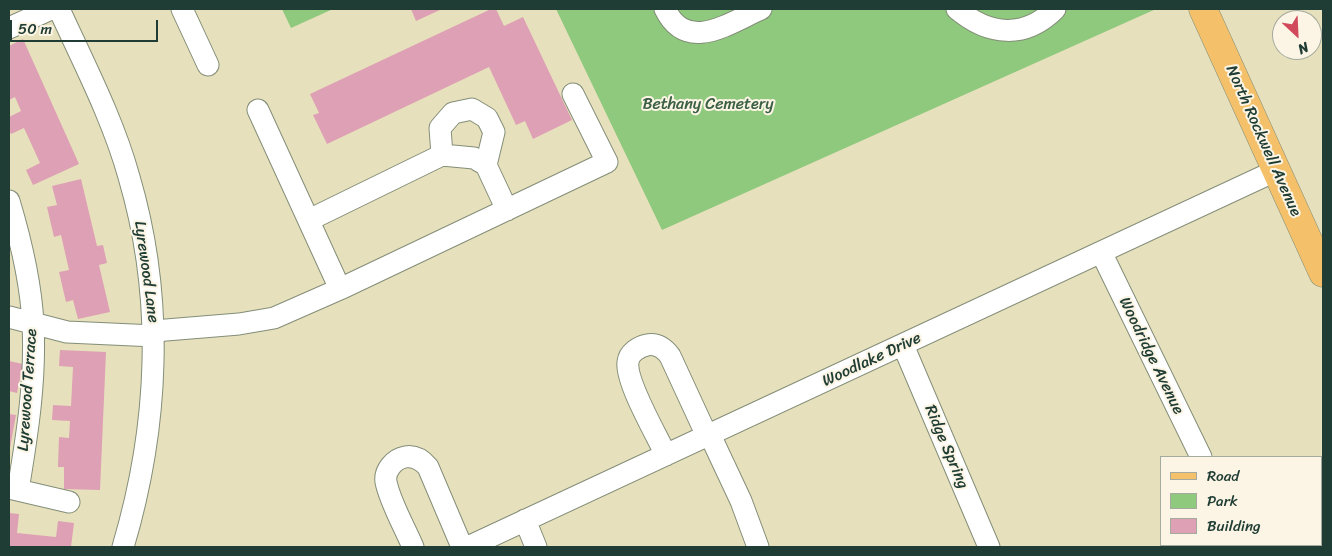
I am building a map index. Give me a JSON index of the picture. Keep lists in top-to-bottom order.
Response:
{
  "streets": {
    "main road": ["North Rockwell Avenue"],
    "street": [
      "Lyrewood Lane",
      "Woodridge Avenue",
      "Woodlake Drive",
      "Lyrewood Terrace",
      "Ridge Spring"
    ]
  },
  "crossings": [
    ["North Rockwell Avenue", "Woodlake Drive"],
    ["Woodridge Avenue", "Woodlake Drive"],
    ["Woodlake Drive", "Ridge Spring"]
  ],
  "parks": ["Bethany Cemetery"],
  "legend": ["Road", "Park", "Building"],
  "scale_bar": "50 m",
  "north": "bottom right"
}
